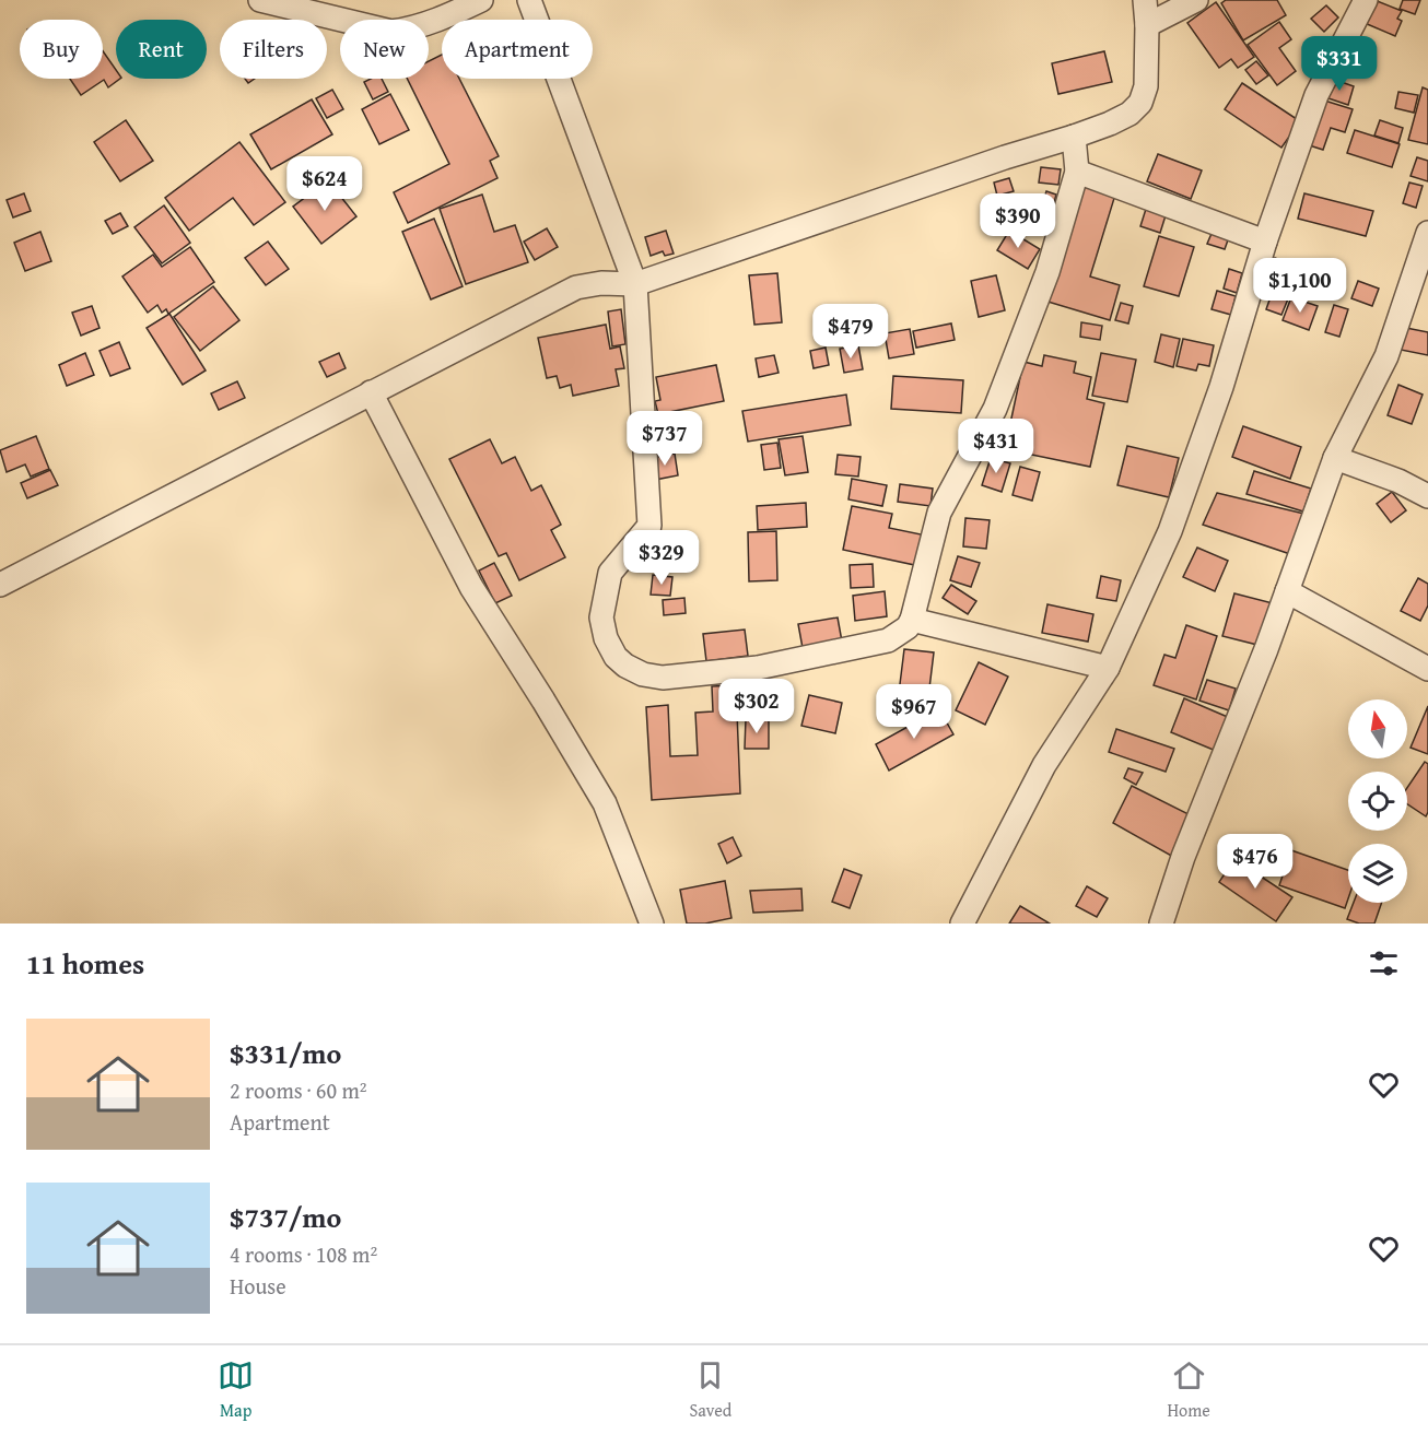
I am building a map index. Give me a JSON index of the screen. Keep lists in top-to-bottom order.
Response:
{
  "north": "top",
  "page": {
    "chip": [
      "Buy",
      "Rent",
      "Filters",
      "New",
      "Apartment"
    ],
    "price": [
      "$331",
      "$624",
      "$390",
      "$1,100",
      "$479",
      "$737",
      "$431",
      "$329",
      "$302",
      "$967",
      "$476"
    ],
    "heading": "11 homes",
    "list": [
      {
        "name": "$331/mo",
        "note": "2 rooms · 60 m² · Apartment"
      },
      {
        "name": "$737/mo",
        "note": "4 rooms · 108 m² · House"
      }
    ],
    "tabs": ["Map", "Saved", "Home"]
  }
}
